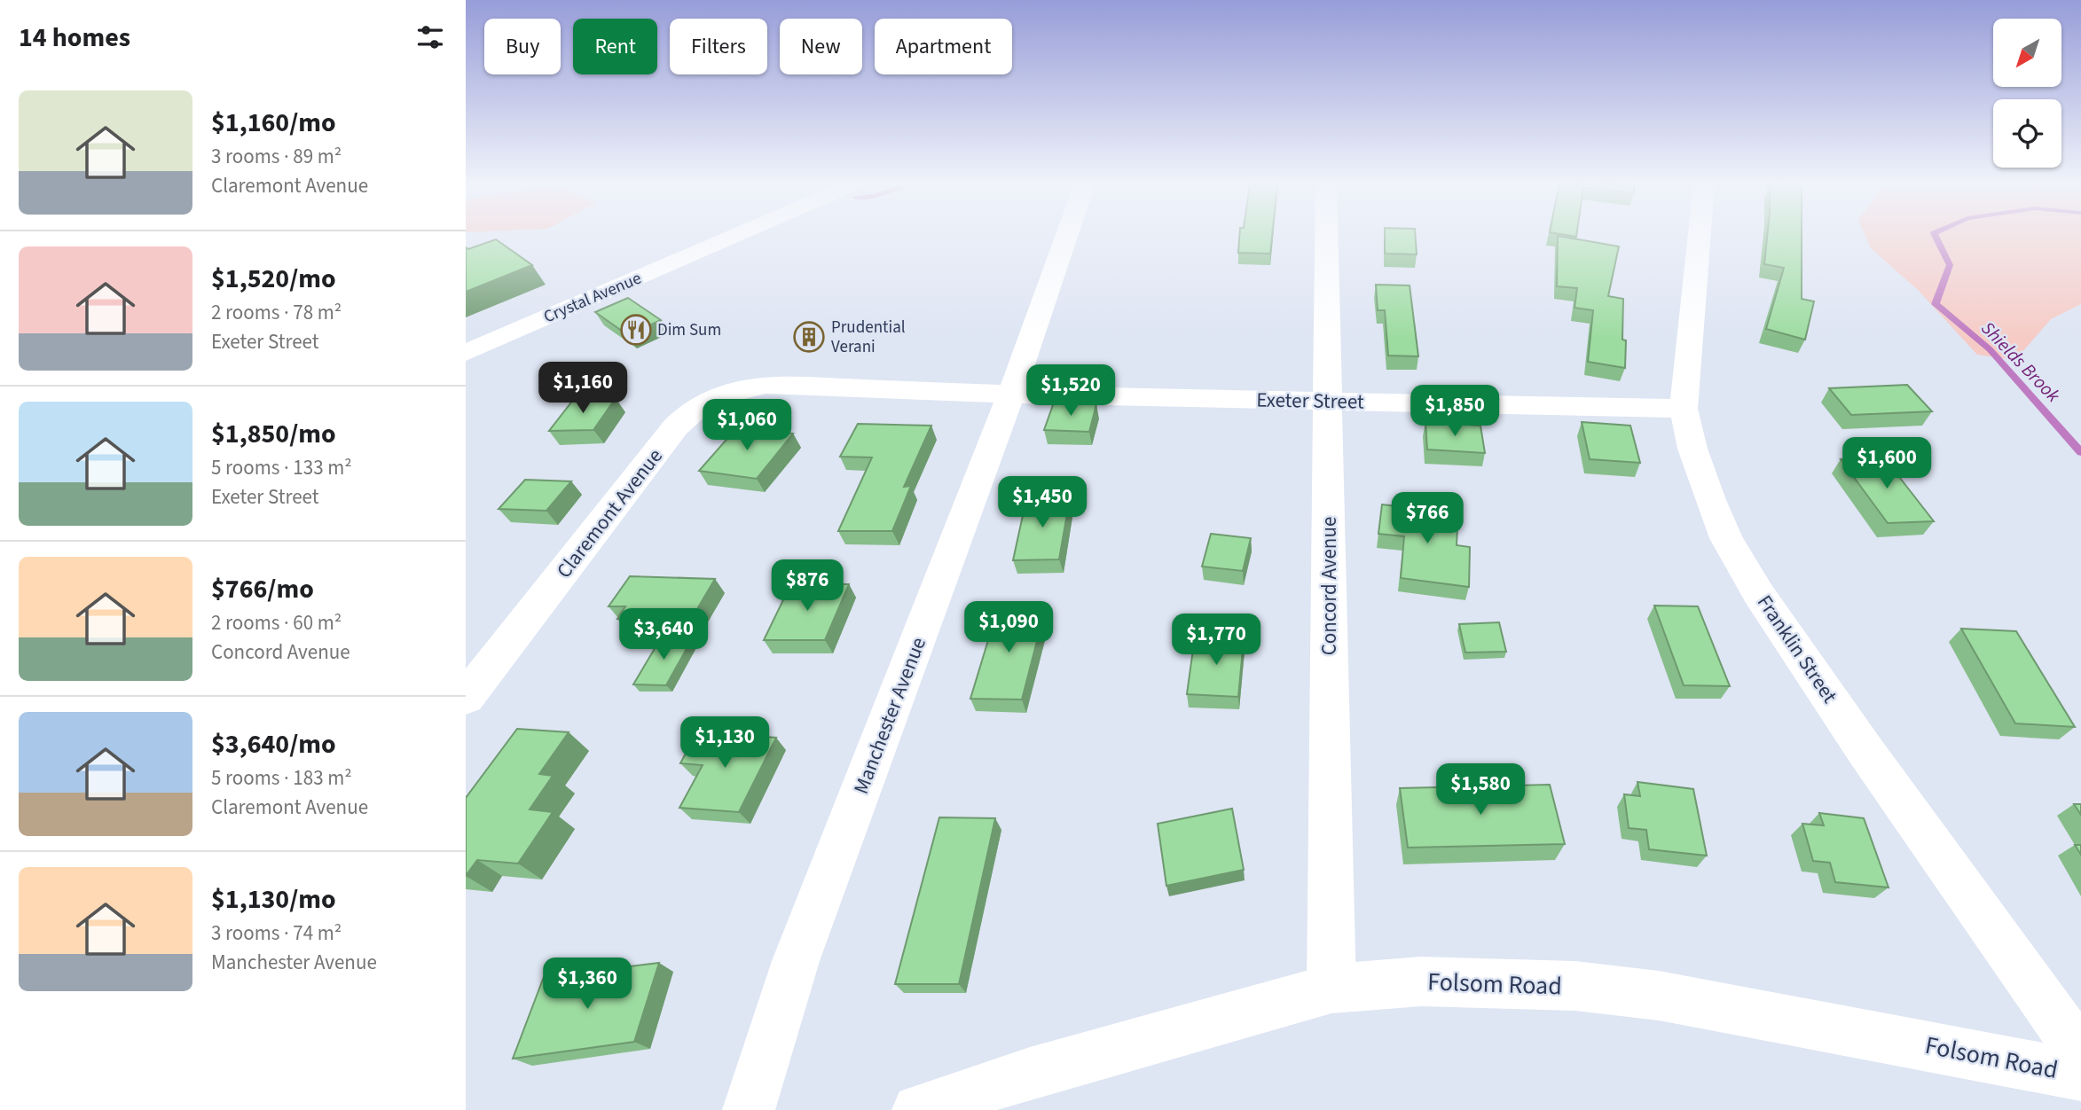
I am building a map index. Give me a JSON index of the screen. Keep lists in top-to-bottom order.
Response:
{
  "streets": {
    "street": [
      "Crystal Avenue",
      "Exeter Street",
      "Claremont Avenue",
      "Concord Avenue",
      "Franklin Street",
      "Manchester Avenue",
      "Folsom Road"
    ]
  },
  "crossings": [
    ["Exeter Street", "Claremont Avenue"],
    ["Exeter Street", "Concord Avenue"],
    ["Exeter Street", "Franklin Street"],
    ["Exeter Street", "Manchester Avenue"],
    ["Claremont Avenue", "Manchester Avenue"],
    ["Concord Avenue", "Folsom Road"]
  ],
  "water": ["Shields Brook"],
  "places": {
    "restaurant": ["Dim Sum"],
    "building": ["Prudential Verani"]
  },
  "north": "bottom left",
  "page": {
    "heading": "14 homes",
    "chip": [
      "Buy",
      "Rent",
      "Filters",
      "New",
      "Apartment"
    ],
    "list": [
      {
        "name": "$1,160/mo",
        "note": "3 rooms · 89 m² · Claremont Avenue"
      },
      {
        "name": "$1,520/mo",
        "note": "2 rooms · 78 m² · Exeter Street"
      },
      {
        "name": "$1,850/mo",
        "note": "5 rooms · 133 m² · Exeter Street"
      },
      {
        "name": "$766/mo",
        "note": "2 rooms · 60 m² · Concord Avenue"
      },
      {
        "name": "$3,640/mo",
        "note": "5 rooms · 183 m² · Claremont Avenue"
      },
      {
        "name": "$1,130/mo",
        "note": "3 rooms · 74 m² · Manchester Avenue"
      }
    ],
    "price": [
      "$1,160",
      "$1,520",
      "$1,850",
      "$1,060",
      "$1,600",
      "$1,450",
      "$766",
      "$876",
      "$1,090",
      "$3,640",
      "$1,770",
      "$1,130",
      "$1,580",
      "$1,360"
    ]
  }
}
